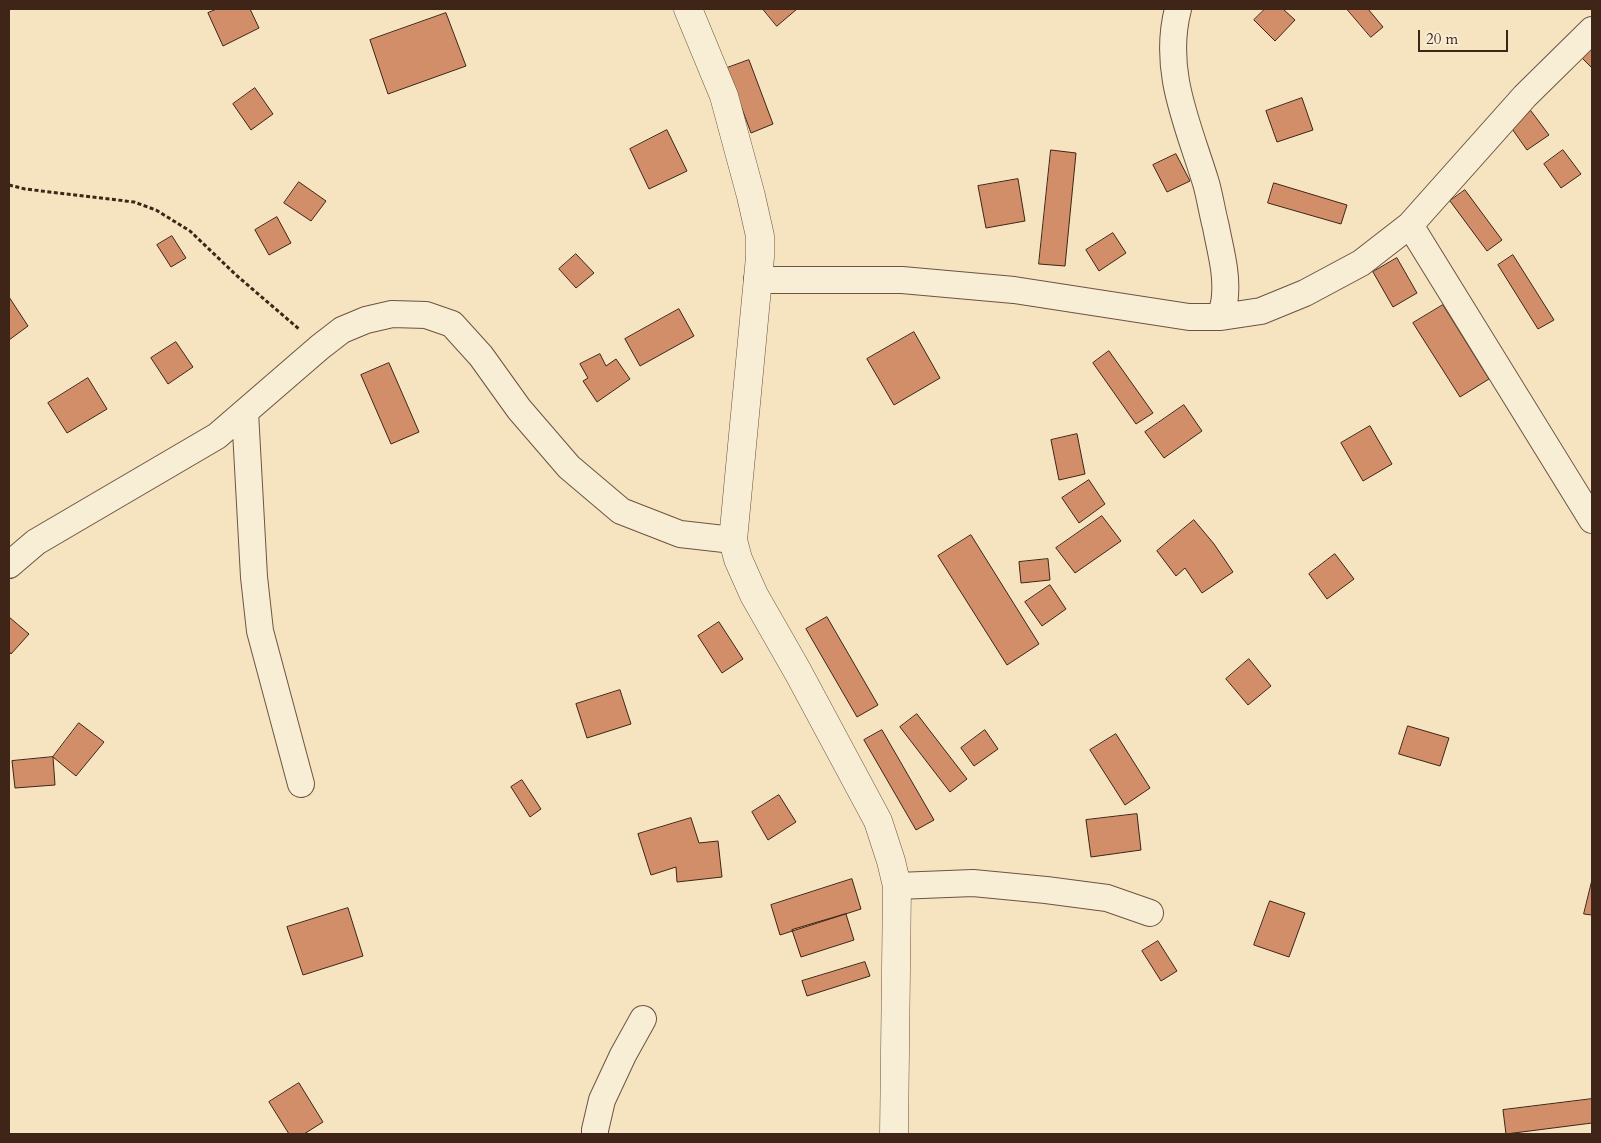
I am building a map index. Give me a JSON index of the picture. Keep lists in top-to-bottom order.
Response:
{
  "scale_bar": "20 m"
}
